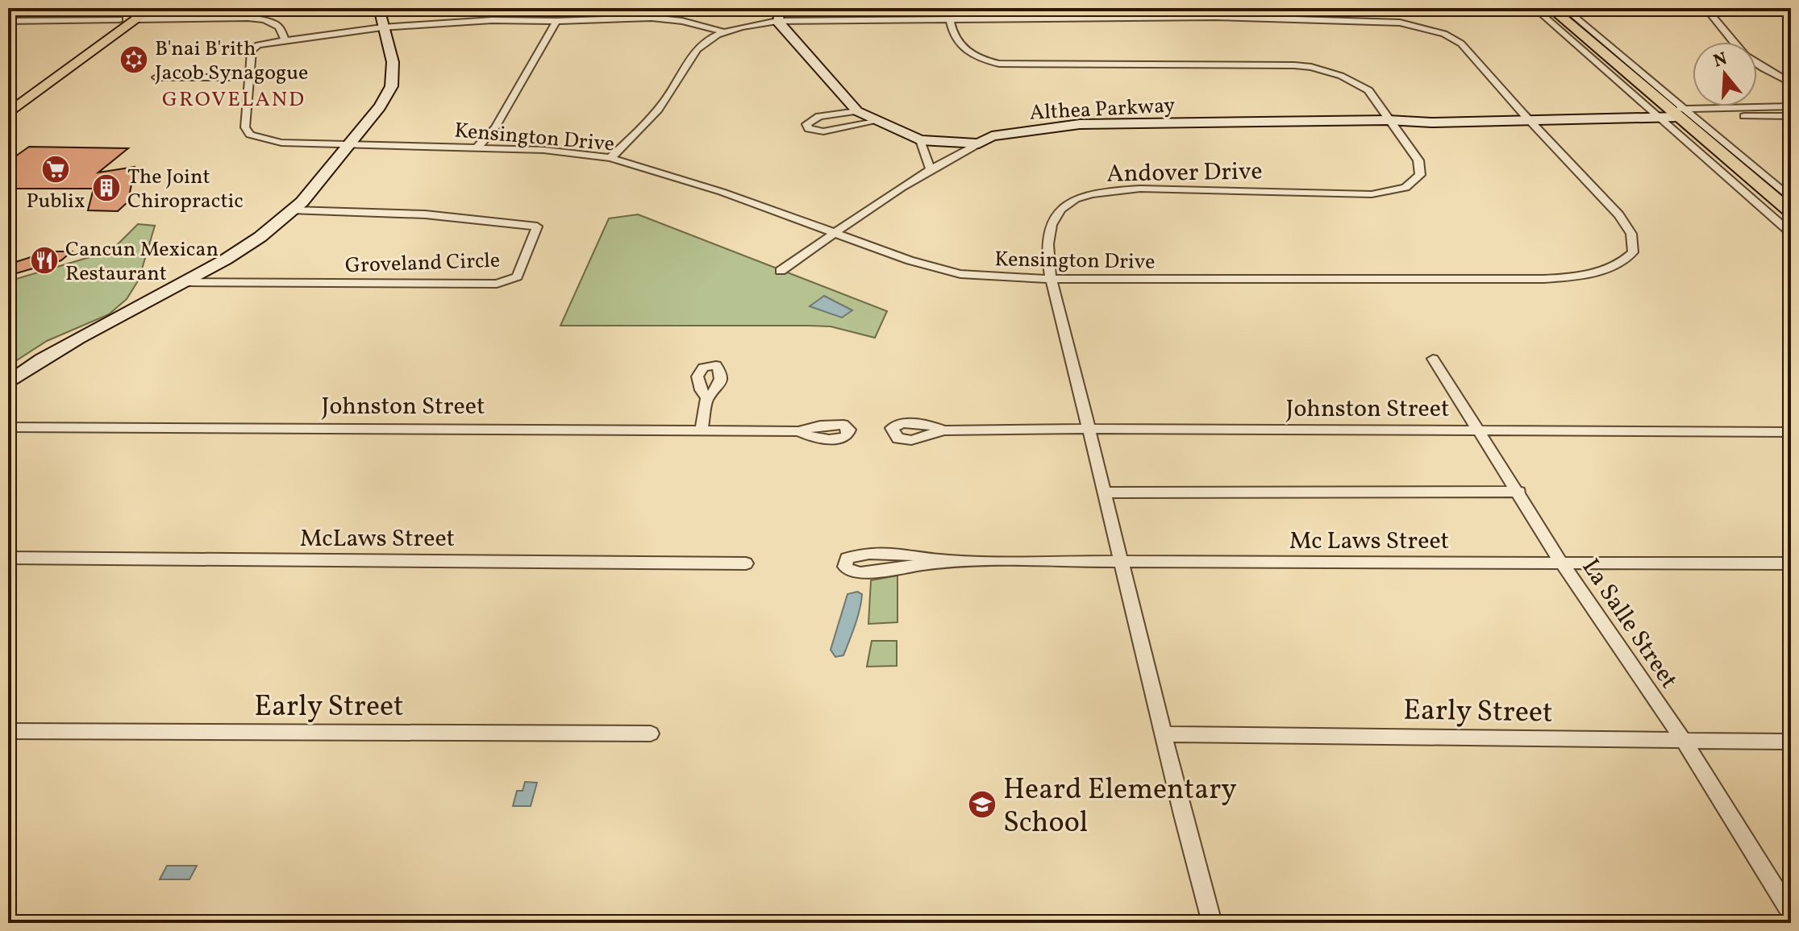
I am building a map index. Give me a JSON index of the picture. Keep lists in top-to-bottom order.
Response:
{
  "streets": {
    "street": [
      "Althea Parkway",
      "Kensington Drive",
      "Andover Drive",
      "Groveland Circle",
      "Johnston Street",
      "McLaws Street",
      "Mc Laws Street",
      "La Salle Street",
      "Early Street"
    ]
  },
  "crossings": [
    ["Althea Parkway", "Kensington Drive"],
    ["Althea Parkway", "Andover Drive"],
    ["Kensington Drive", "Andover Drive"],
    ["Andover Drive", "Johnston Street"],
    ["Andover Drive", "Mc Laws Street"],
    ["Andover Drive", "Early Street"],
    ["Johnston Street", "La Salle Street"],
    ["Mc Laws Street", "La Salle Street"],
    ["La Salle Street", "Early Street"]
  ],
  "districts": ["GROVELAND"],
  "places": {
    "synagogue": ["B'nai B'rith Jacob Synagogue"],
    "supermarket": ["Publix"],
    "building": ["The Joint Chiropractic"],
    "restaurant": ["Cancun Mexican Restaurant"],
    "school or university": ["Heard Elementary School"]
  },
  "north": "top"
}
